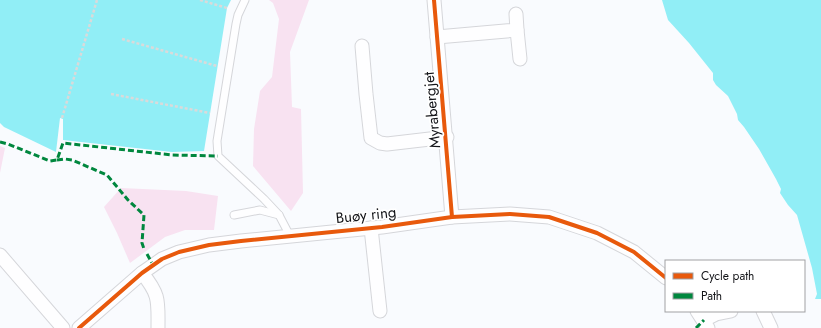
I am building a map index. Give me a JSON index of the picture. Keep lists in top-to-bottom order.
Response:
{
  "streets": {
    "street": ["Myrabergjet", "Buøy ring"]
  },
  "crossings": [
    ["Myrabergjet", "Buøy ring"]
  ],
  "legend": ["Cycle path", "Path"]
}
